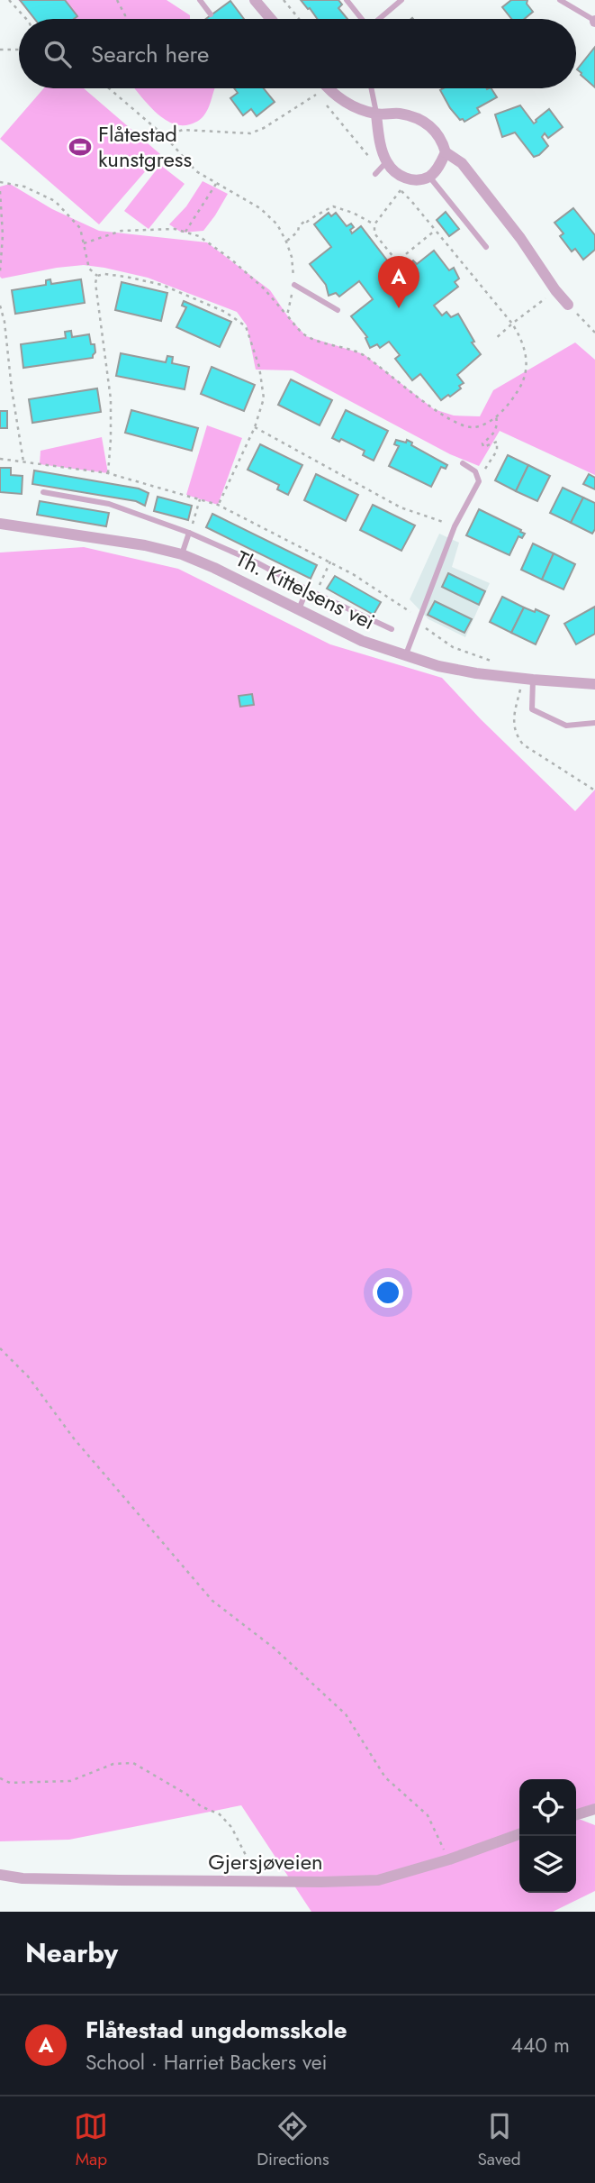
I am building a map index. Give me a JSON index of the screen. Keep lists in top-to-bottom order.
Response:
{
  "streets": {
    "street": ["Th. Kittelsens vei", "Gjersjøveien"]
  },
  "places": {
    "sports": ["Flåtestad kunstgress"]
  },
  "page": {
    "search": "Search here",
    "pins": "A",
    "heading": "Nearby",
    "list": [
      {
        "mark": "A",
        "name": "Flåtestad ungdomsskole",
        "note": "School · Harriet Backers vei",
        "value": "440 m"
      }
    ],
    "nav": ["Map", "Directions", "Saved"]
  }
}
